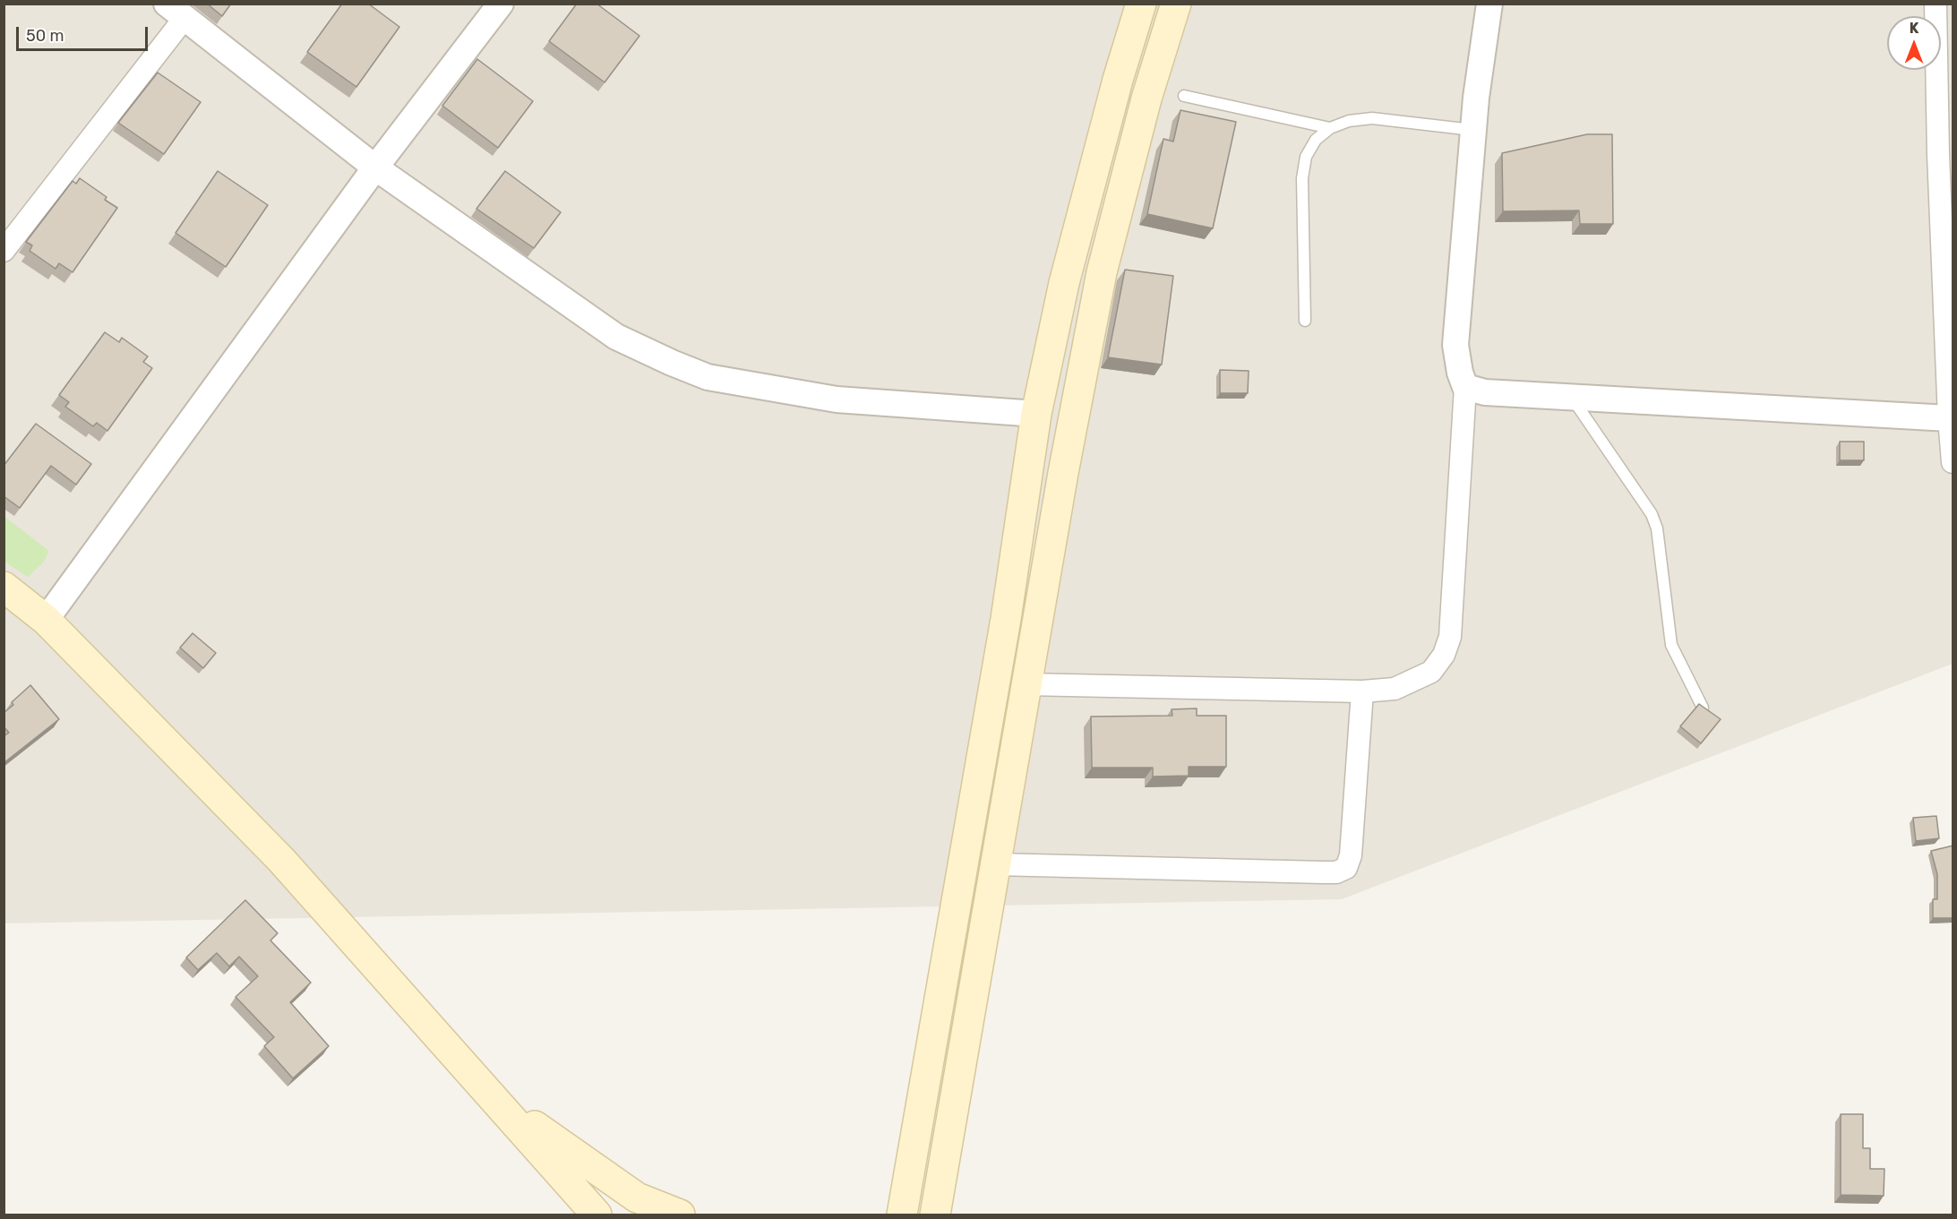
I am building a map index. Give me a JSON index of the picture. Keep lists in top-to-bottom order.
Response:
{
  "scale_bar": "50 m",
  "north": "top"
}
